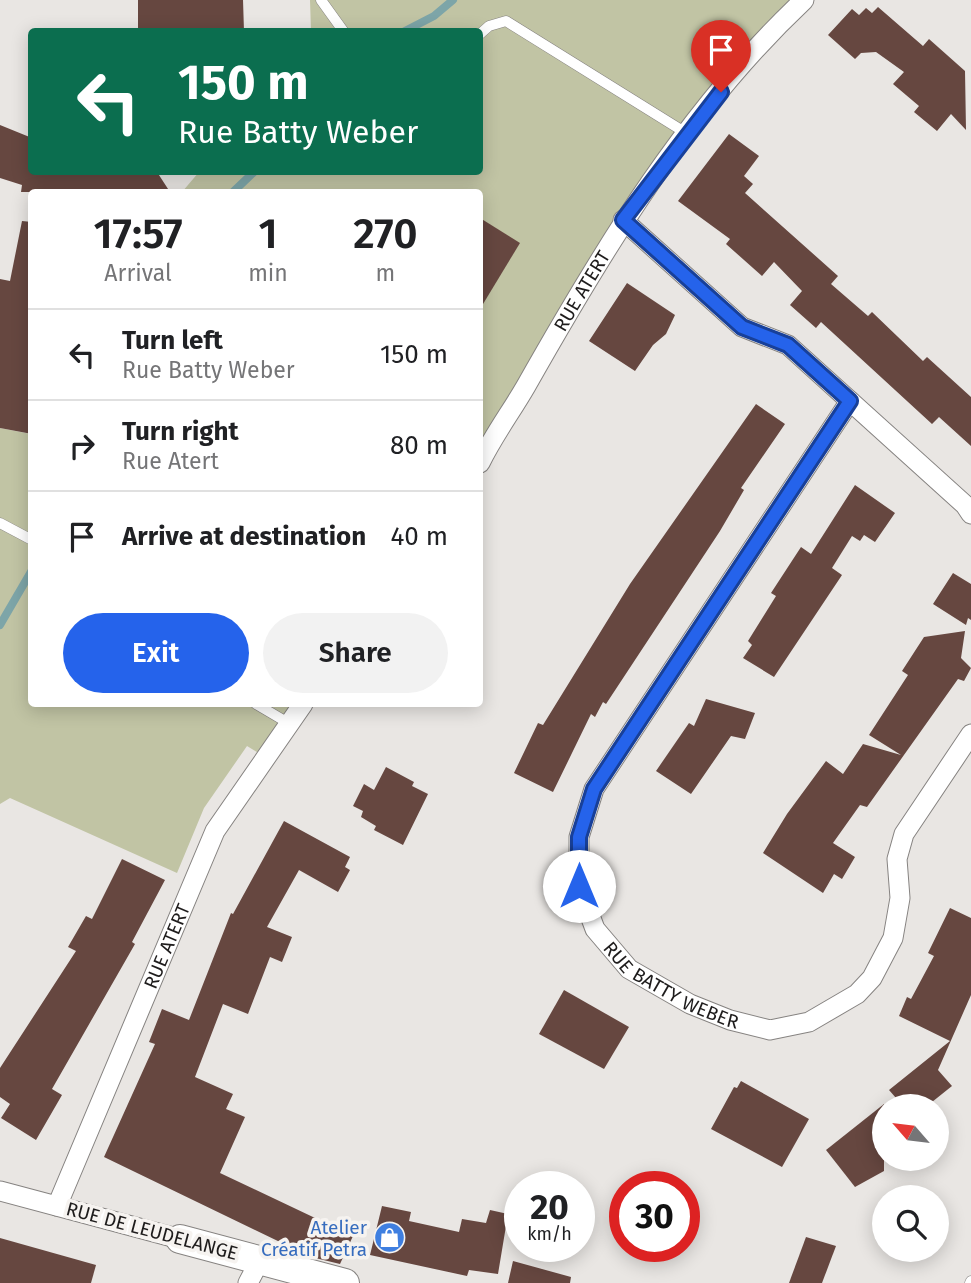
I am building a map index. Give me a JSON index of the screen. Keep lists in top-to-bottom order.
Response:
{
  "streets": {
    "street": ["RUE ATERT", "RUE BATTY WEBER", "RUE DE LEUDELANGE"]
  },
  "crossings": [
    ["RUE ATERT", "RUE DE LEUDELANGE"]
  ],
  "places": {
    "shop": ["Atelier Créatif Petra"]
  },
  "north": "top left",
  "page": {
    "turn": ["150 m", "Rue Batty Weber"],
    "eta": [
      "17:57",
      "Arrival",
      "1",
      "min",
      "270",
      "m"
    ],
    "list": [
      {
        "name": "Turn left",
        "note": "Rue Batty Weber",
        "value": "150 m"
      },
      {
        "name": "Turn right",
        "note": "Rue Atert",
        "value": "80 m"
      },
      {
        "name": "Arrive at destination",
        "value": "40 m"
      }
    ],
    "buttons": ["Exit", "Share"],
    "speed": "20 km/h",
    "limit": "30"
  }
}
